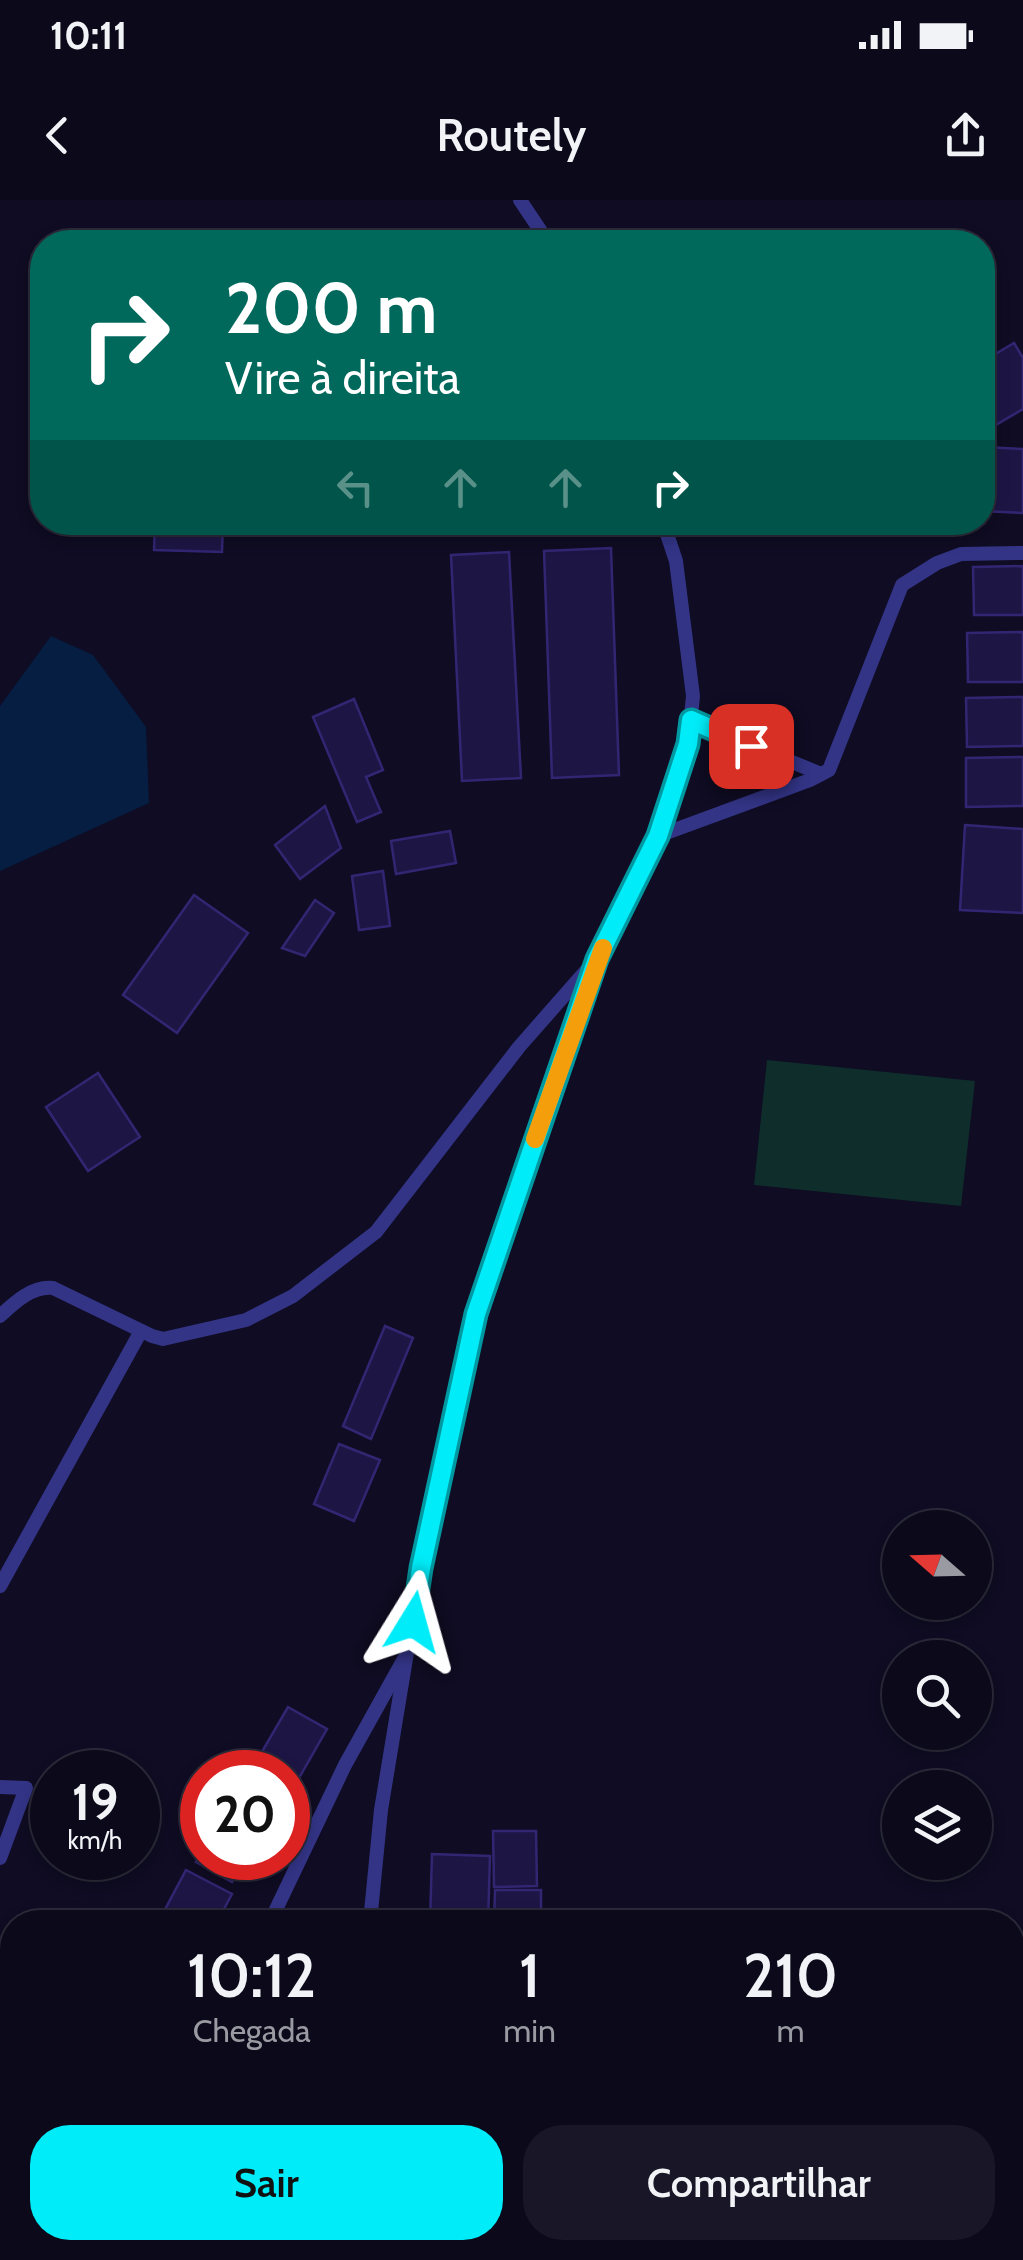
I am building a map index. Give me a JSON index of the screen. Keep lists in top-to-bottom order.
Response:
{
  "north": "left",
  "page": {
    "status": "10:11",
    "header": "Routely",
    "turn": ["200 m", "Vire à direita"],
    "speed": "19 km/h",
    "limit": "20",
    "eta": [
      "10:12",
      "Chegada",
      "1",
      "min",
      "210",
      "m"
    ],
    "buttons": ["Sair", "Compartilhar"]
  }
}
